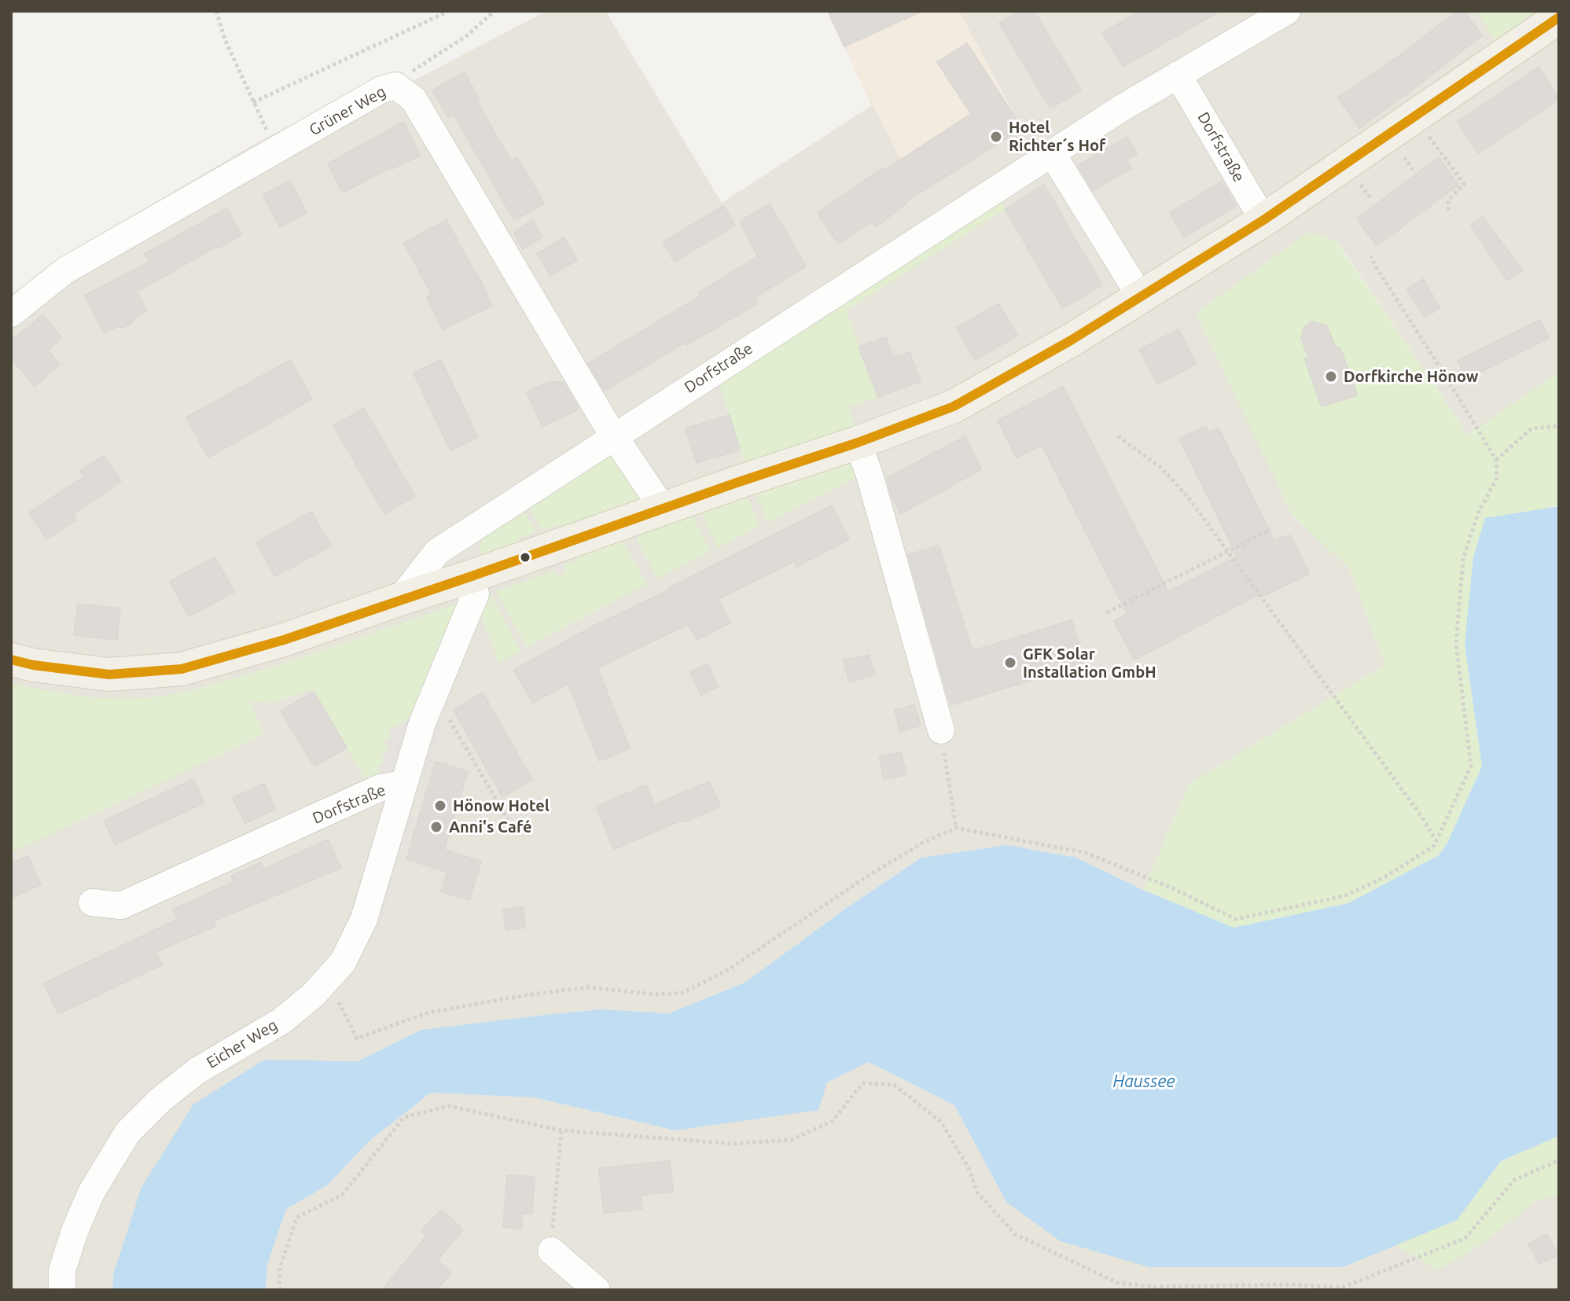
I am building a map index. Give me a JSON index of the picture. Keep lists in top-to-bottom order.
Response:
{
  "streets": {
    "street": ["Grüner Weg", "Dorfstraße", "Eicher Weg"]
  },
  "crossings": [
    ["Grüner Weg", "Dorfstraße"],
    ["Dorfstraße", "Eicher Weg"]
  ],
  "water": ["Haussee"],
  "places": [
    "Hotel Richter´s Hof",
    "Dorfkirche Hönow",
    "GFK Solar Installation GmbH",
    "Hönow Hotel",
    "Anni's Café"
  ]
}
